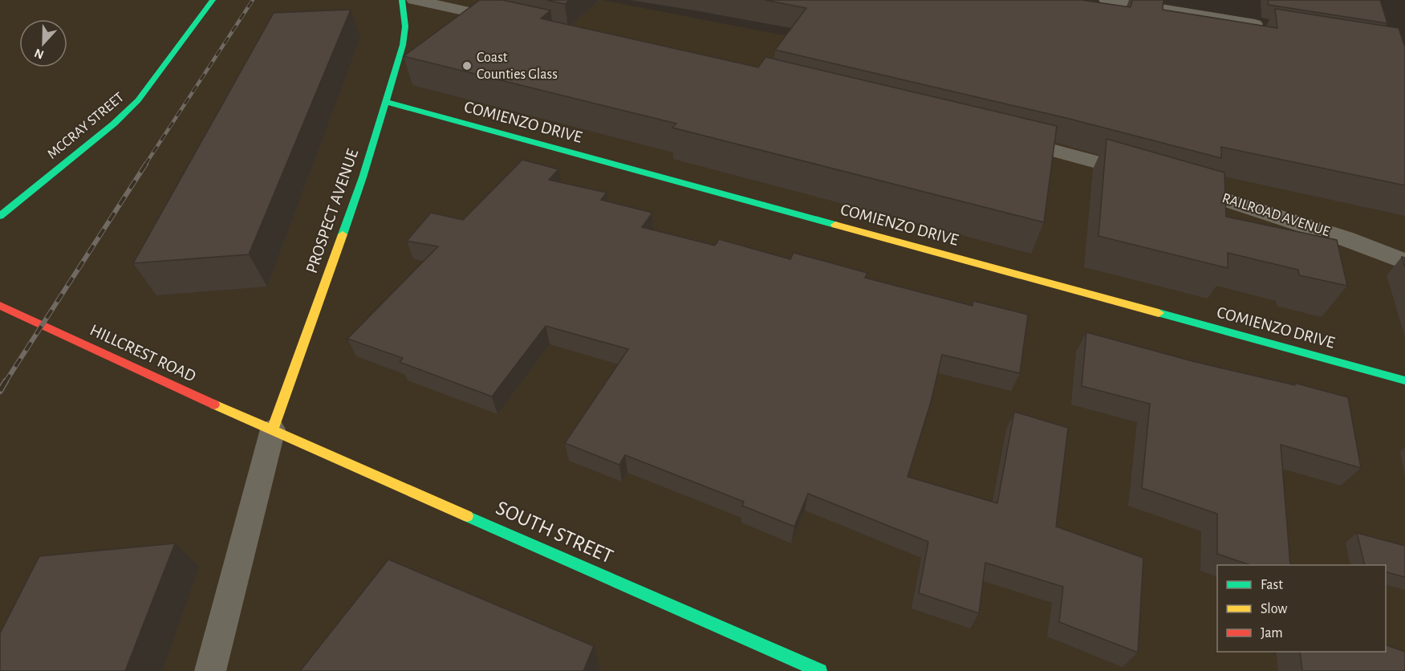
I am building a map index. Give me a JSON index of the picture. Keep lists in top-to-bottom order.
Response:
{
  "streets": {
    "street": [
      "COMIENZO DRIVE",
      "MCCRAY STREET",
      "PROSPECT AVENUE",
      "RAILROAD AVENUE",
      "HILLCREST ROAD",
      "SOUTH STREET"
    ]
  },
  "crossings": [
    ["COMIENZO DRIVE", "PROSPECT AVENUE"],
    ["PROSPECT AVENUE", "HILLCREST ROAD"],
    ["PROSPECT AVENUE", "SOUTH STREET"],
    ["HILLCREST ROAD", "SOUTH STREET"]
  ],
  "places": ["Coast Counties Glass"],
  "legend": ["Fast", "Slow", "Jam"],
  "north": "bottom"
}
